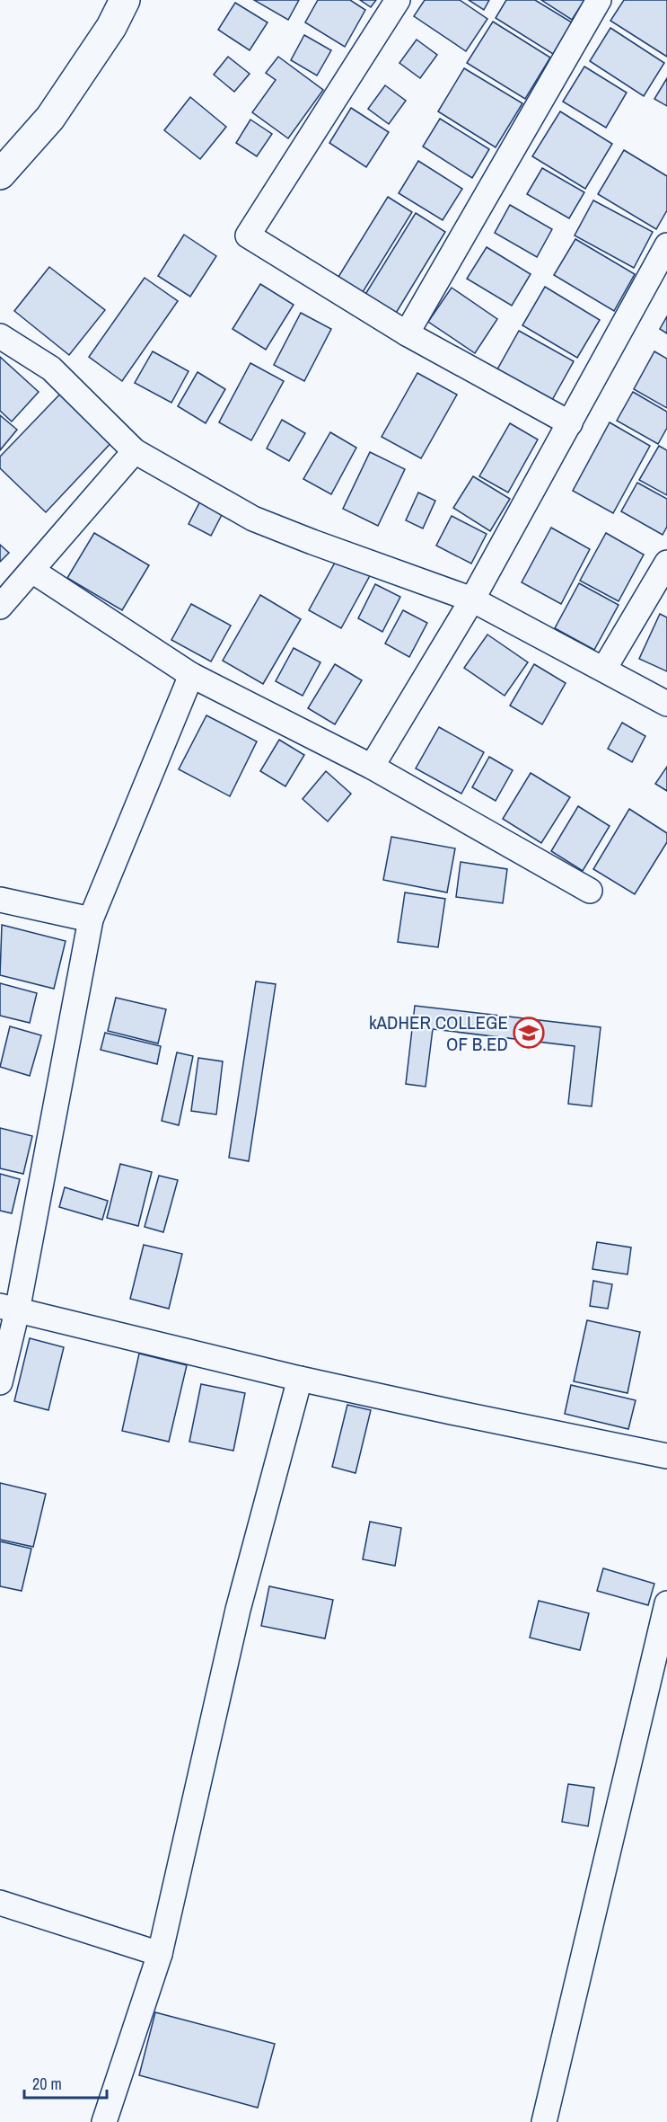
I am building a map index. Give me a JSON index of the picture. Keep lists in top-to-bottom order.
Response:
{
  "places": {
    "school or university": ["kADHER COLLEGE OF B.ED"]
  },
  "scale_bar": "20 m"
}
